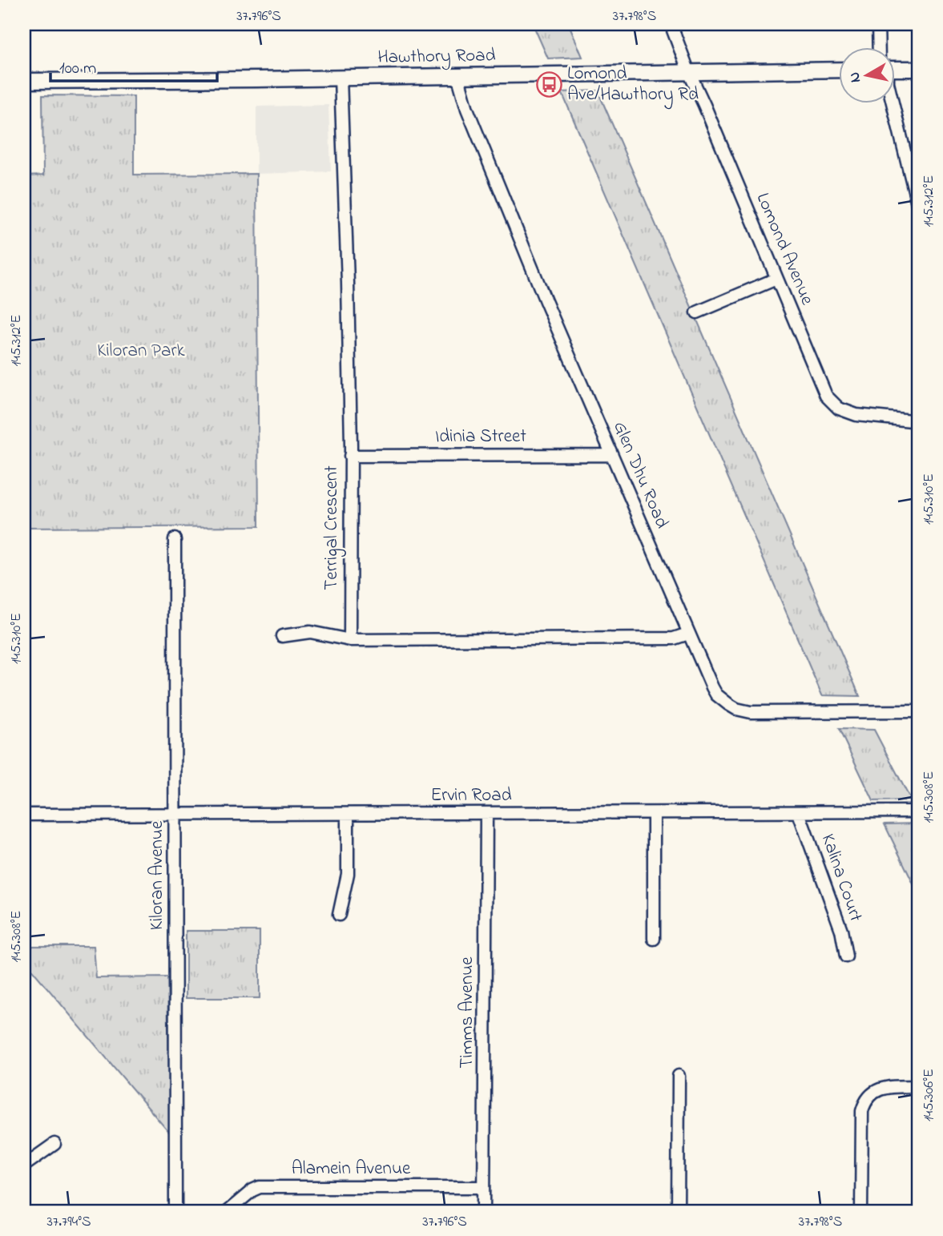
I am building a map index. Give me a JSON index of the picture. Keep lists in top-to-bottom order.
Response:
{
  "streets": {
    "main road": ["Hawthory Road"],
    "street": [
      "Lomond Avenue",
      "Idinia Street",
      "Glen Dhu Road",
      "Terrigal Crescent",
      "Ervin Road",
      "Kiloran Avenue",
      "Kalina Court",
      "Timms Avenue",
      "Alamein Avenue"
    ]
  },
  "crossings": [
    ["Hawthory Road", "Lomond Avenue"],
    ["Hawthory Road", "Glen Dhu Road"],
    ["Hawthory Road", "Terrigal Crescent"],
    ["Idinia Street", "Glen Dhu Road"],
    ["Idinia Street", "Terrigal Crescent"],
    ["Ervin Road", "Kiloran Avenue"],
    ["Ervin Road", "Kalina Court"],
    ["Ervin Road", "Timms Avenue"],
    ["Timms Avenue", "Alamein Avenue"]
  ],
  "parks": ["Kiloran Park"],
  "places": {
    "bus stop": ["Lomond Ave/Hawthory Rd"]
  },
  "scale_bar": "100 m",
  "north": "left",
  "coordinates": [
    "37.796°S",
    "37.798°S",
    "145.312°E",
    "145.310°E",
    "145.308°E",
    "145.306°E",
    "37.794°S"
  ]
}
